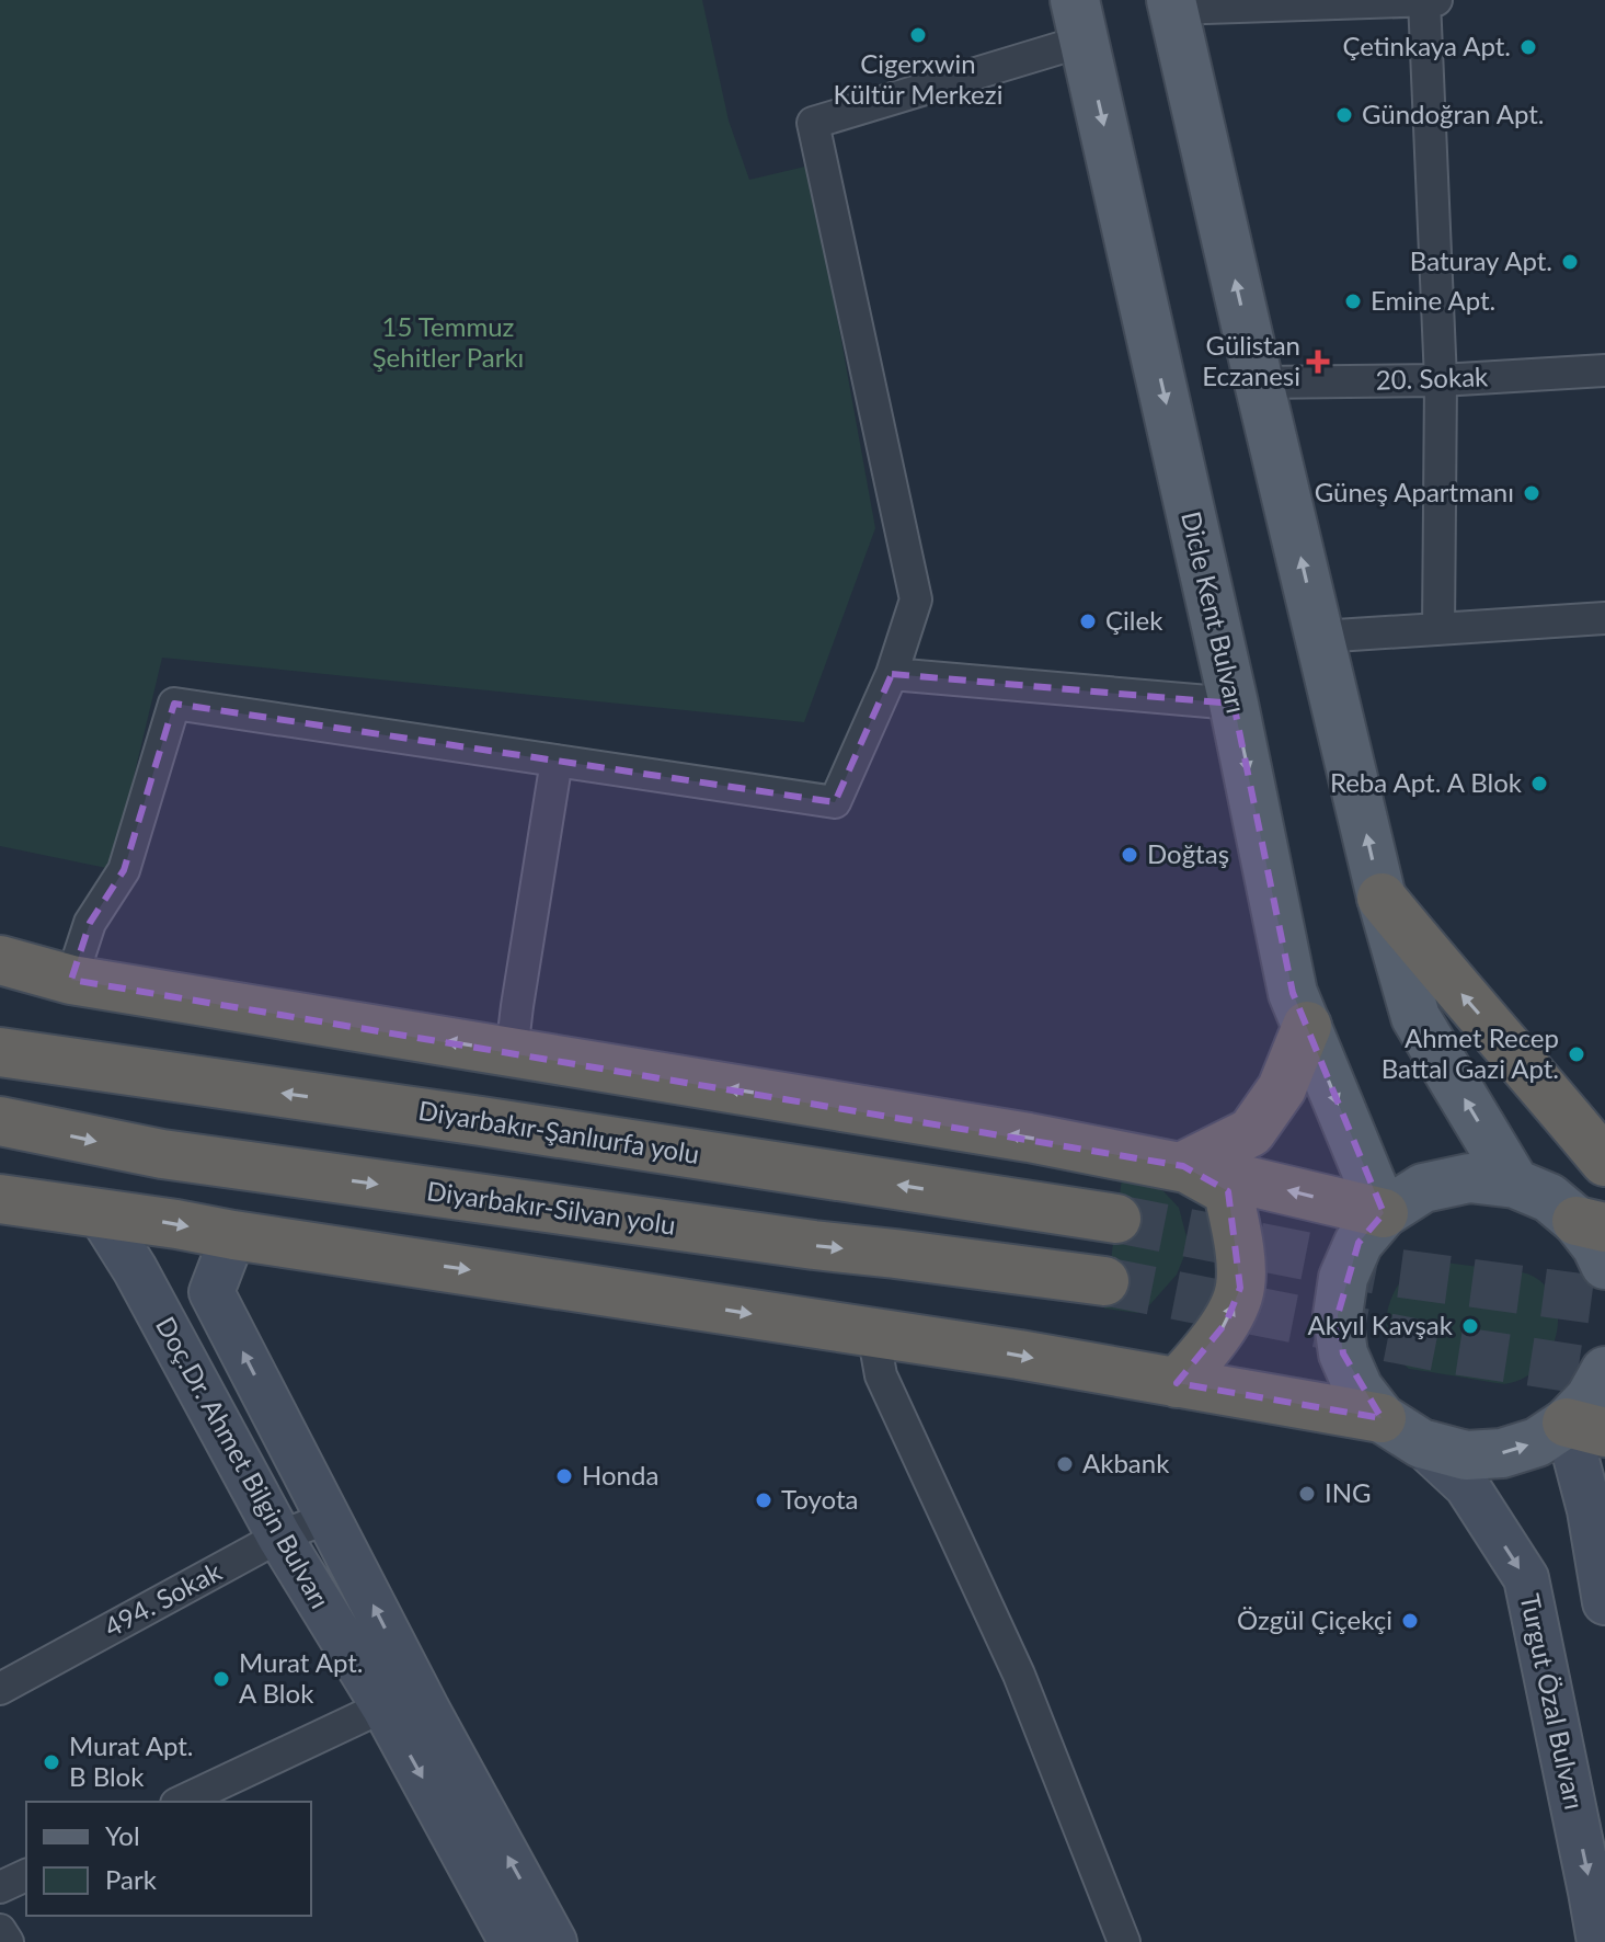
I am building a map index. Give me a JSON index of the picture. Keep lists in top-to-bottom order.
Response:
{
  "streets": {
    "highway": ["Diyarbakır-Şanlıurfa yolu", "Diyarbakır-Silvan yolu"],
    "main road": ["Dicle Kent Bulvarı", "Doç.Dr. Ahmet Bilgin Bulvarı", "Turgut Özal Bulvarı"],
    "street": ["20. Sokak", "494. Sokak"]
  },
  "crossings": [
    ["Doç.Dr. Ahmet Bilgin Bulvarı", "494. Sokak"]
  ],
  "parks": ["15 Temmuz Şehitler Parkı"],
  "places": {
    "other": [
      "Cigerxwin Kültür Merkezi",
      "Çetinkaya Apt.",
      "Gündoğran Apt.",
      "Baturay Apt.",
      "Emine Apt.",
      "Güneş Apartmanı",
      "Çilek",
      "Reba Apt. A Blok",
      "Doğtaş",
      "Ahmet Recep Battal Gazi Apt.",
      "Akyıl Kavşak",
      "Akbank",
      "Honda",
      "ING",
      "Toyota",
      "Özgül Çiçekçi",
      "Murat Apt. A Blok",
      "Murat Apt. B Blok"
    ],
    "health": ["Gülistan Eczanesi"]
  },
  "legend": ["Yol", "Park"]
}
